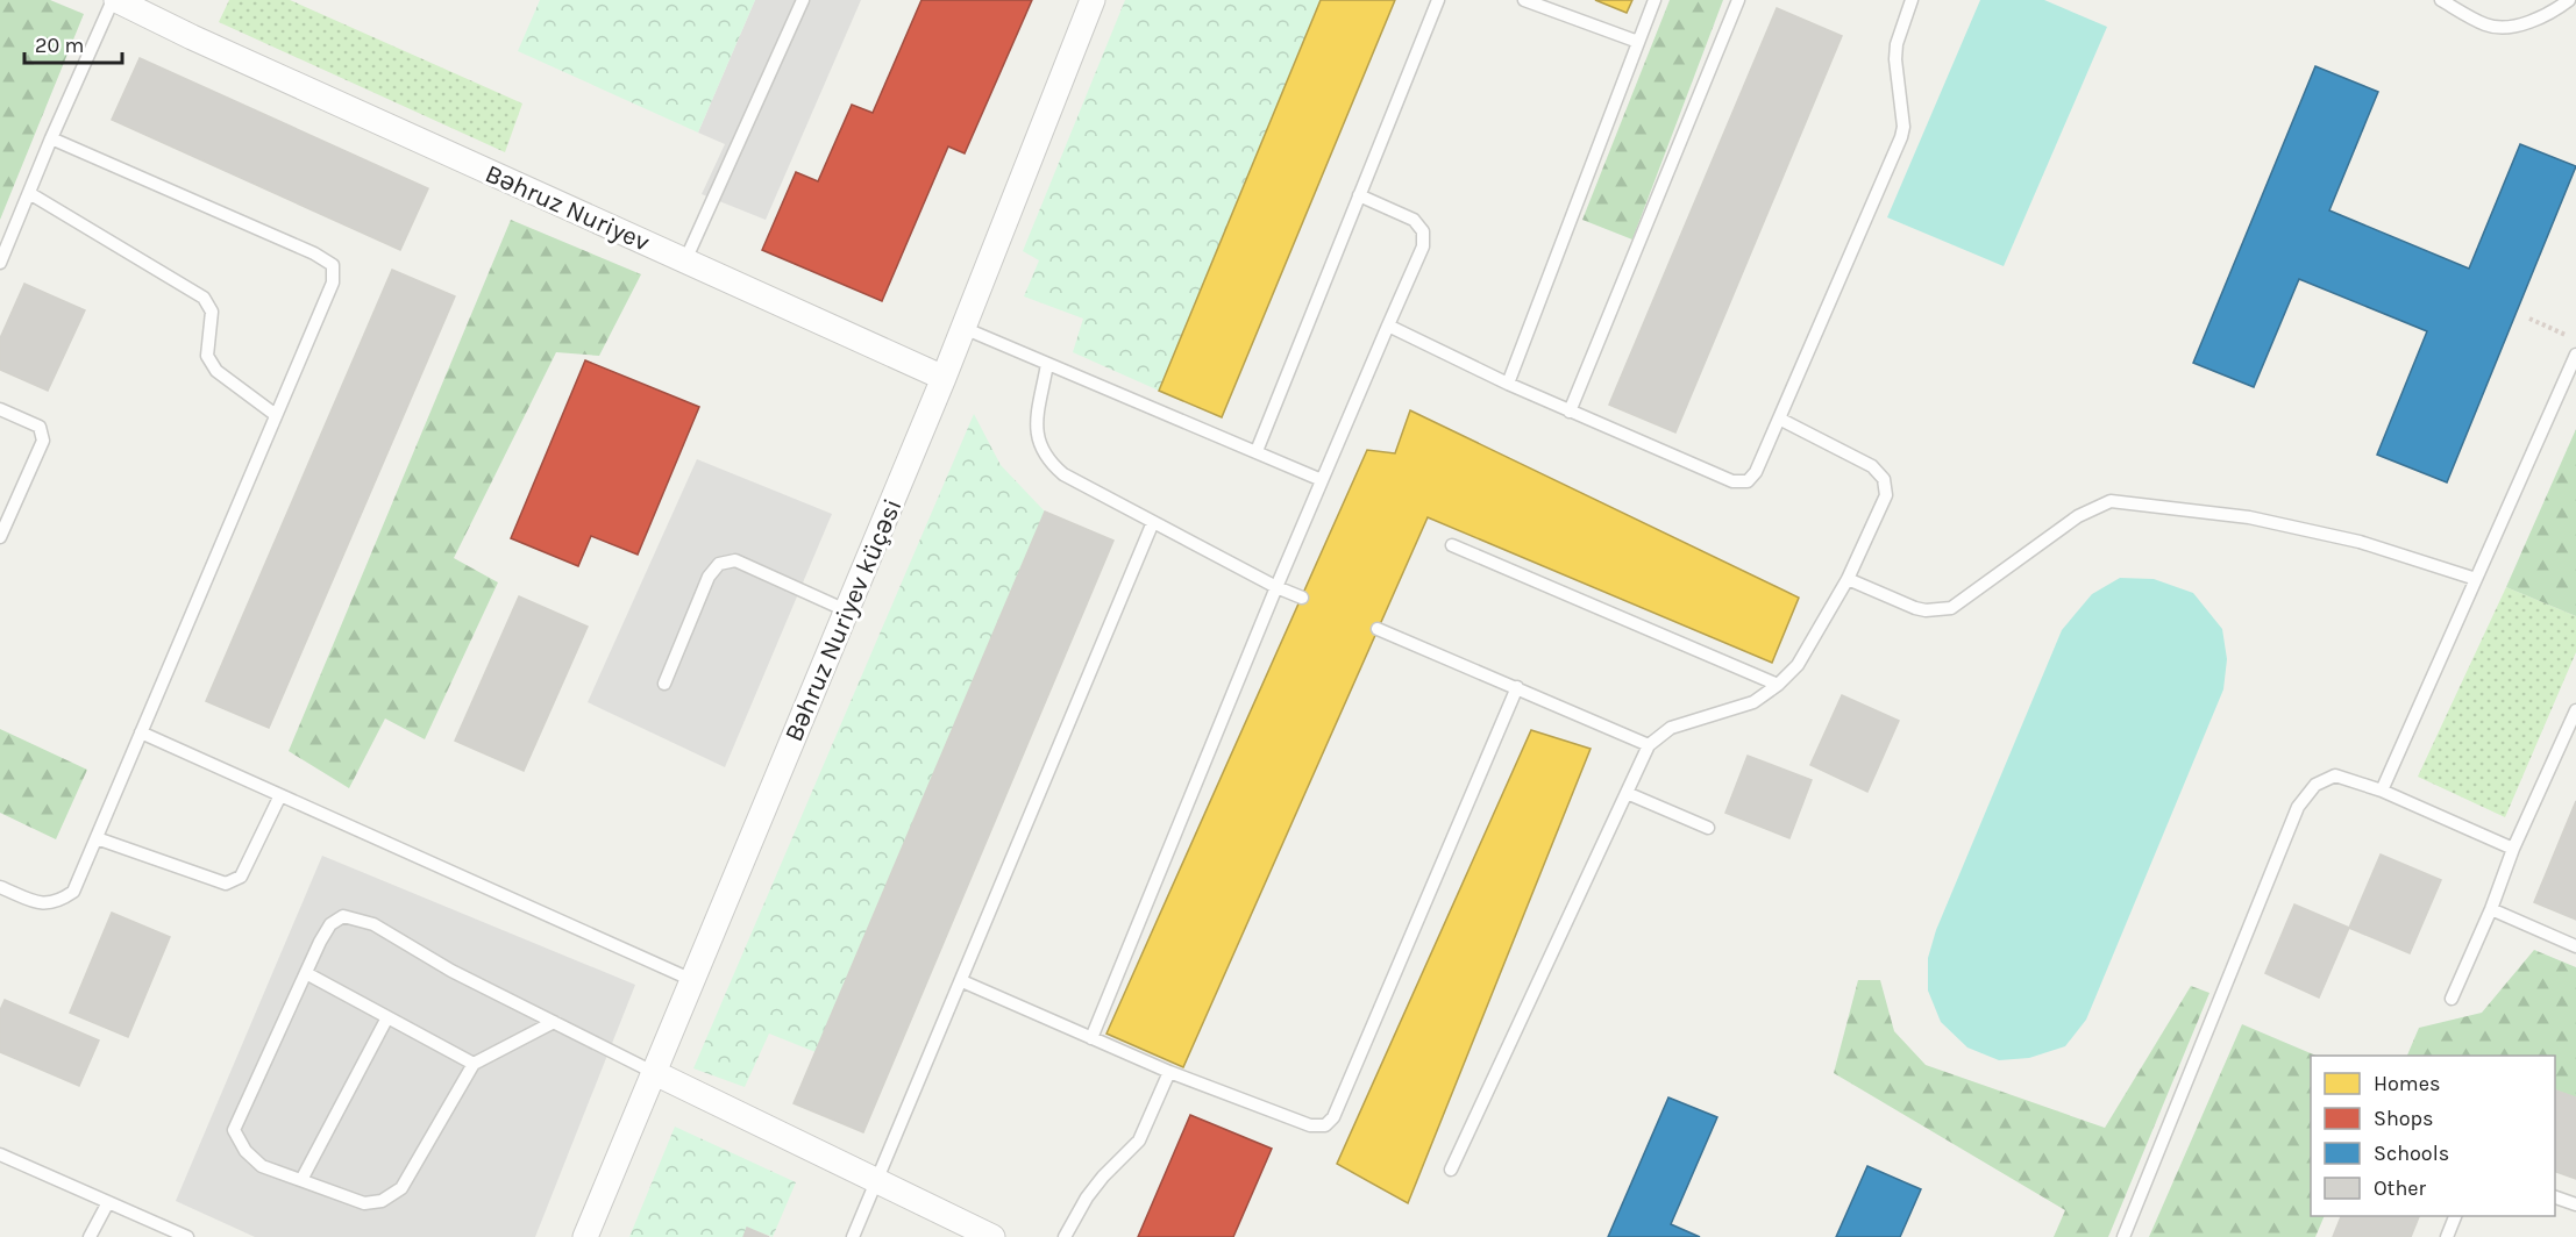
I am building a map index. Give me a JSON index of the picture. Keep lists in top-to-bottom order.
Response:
{
  "streets": {
    "street": ["Bəhruz Nuriyev", "Bəhruz Nuriyev küçəsi"]
  },
  "crossings": [
    ["Bəhruz Nuriyev", "Bəhruz Nuriyev küçəsi"]
  ],
  "legend": [
    "Homes",
    "Shops",
    "Schools",
    "Other"
  ],
  "scale_bar": "20 m"
}
